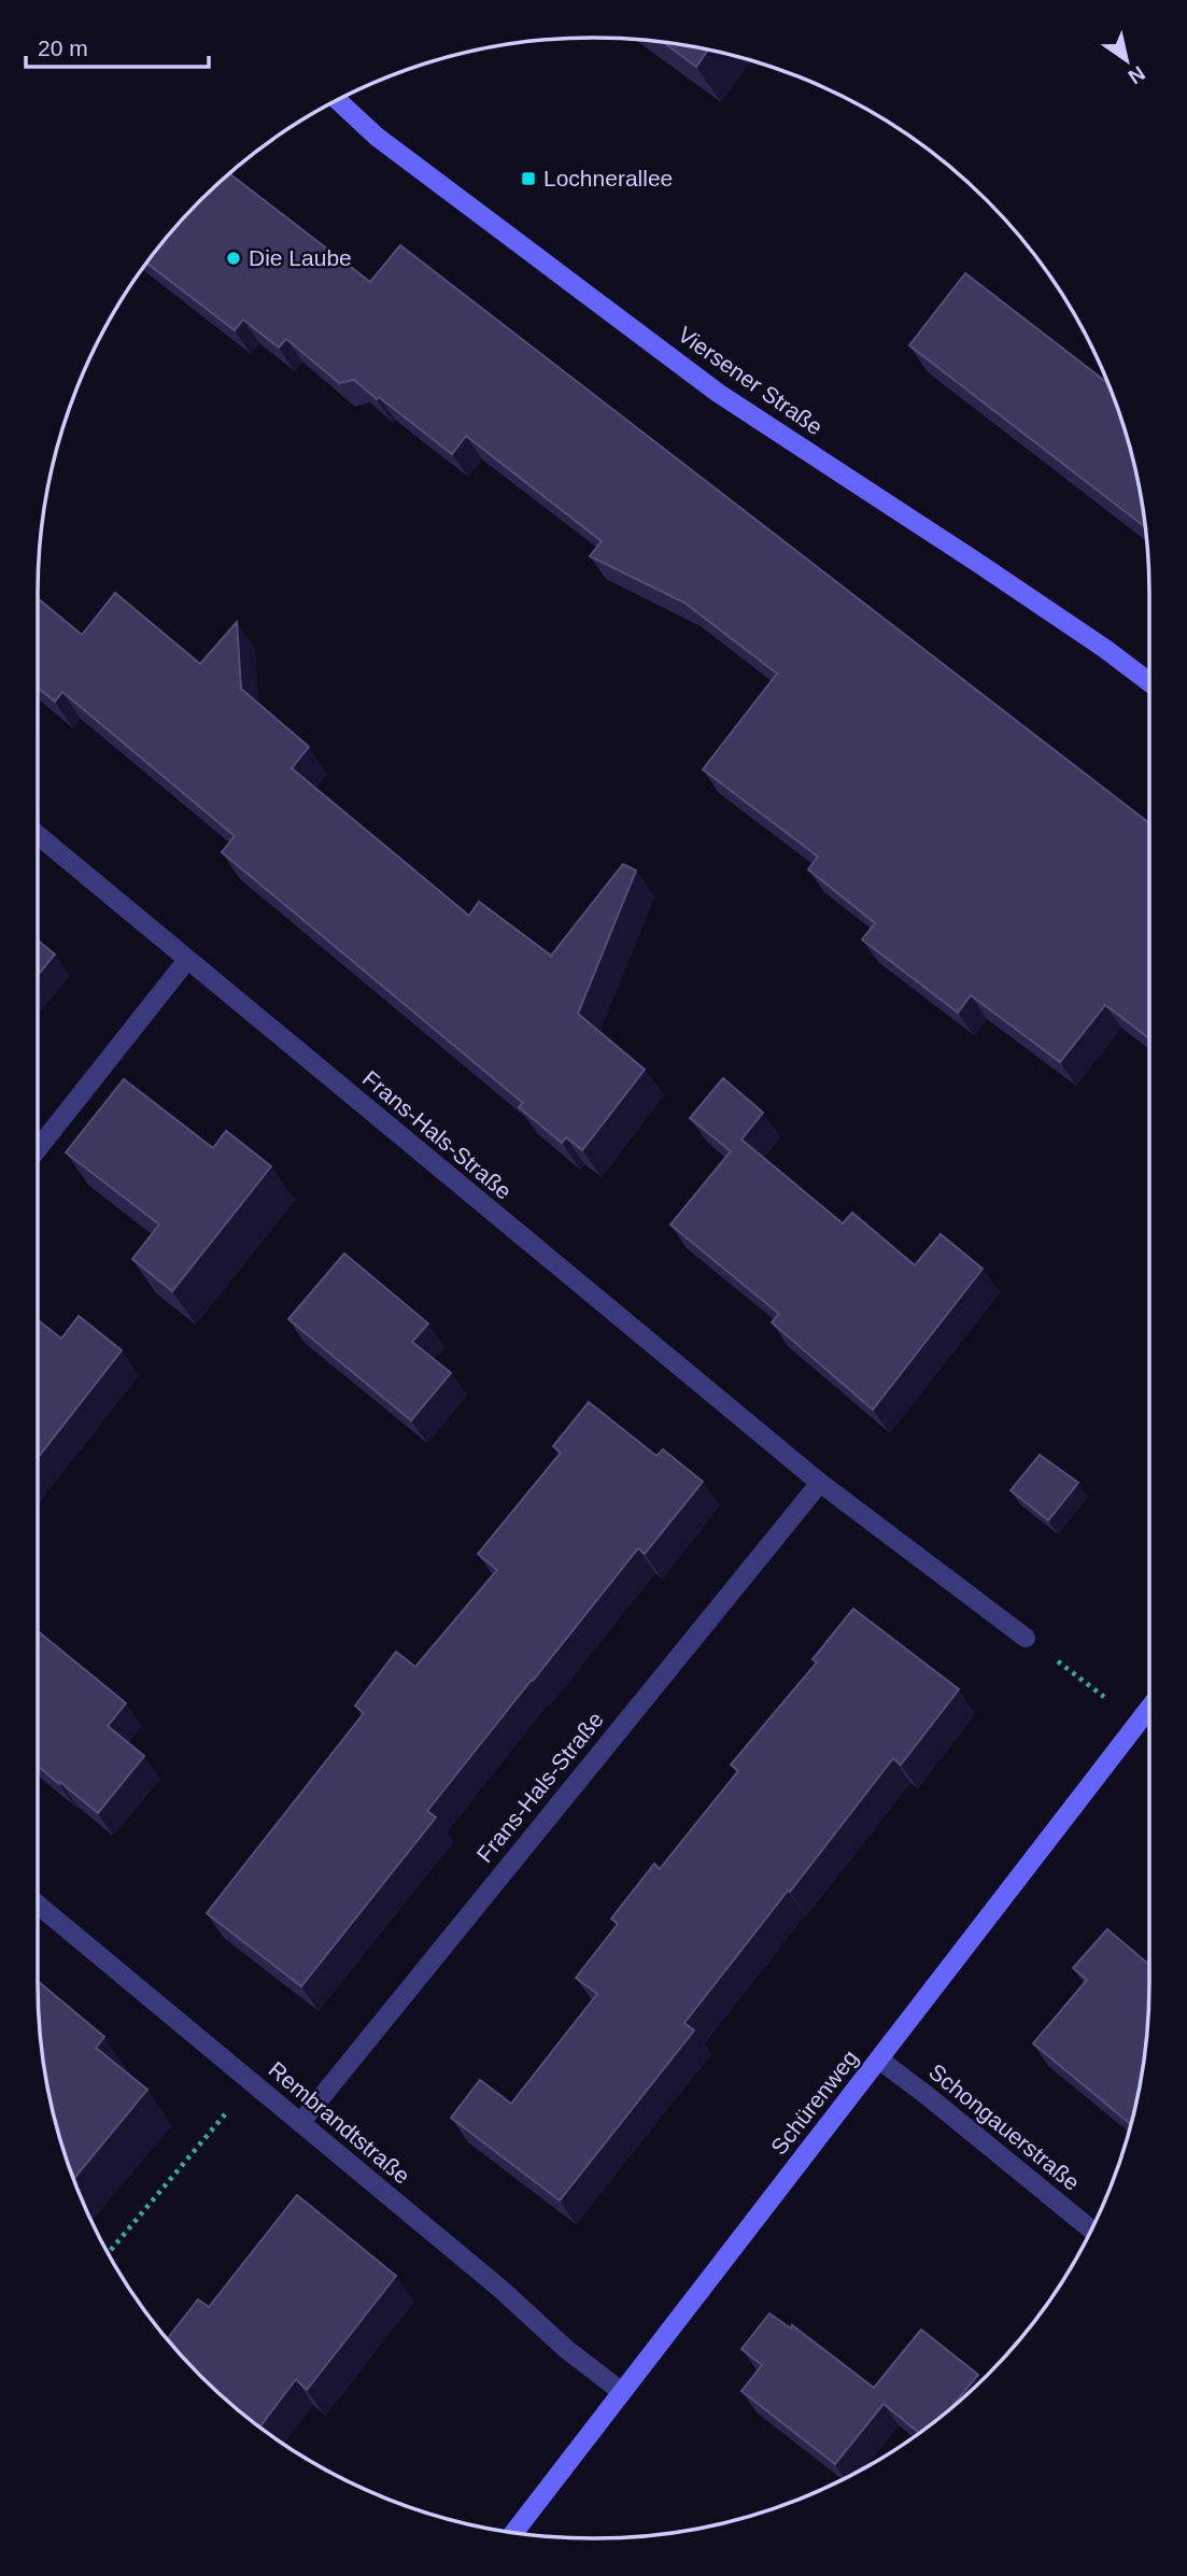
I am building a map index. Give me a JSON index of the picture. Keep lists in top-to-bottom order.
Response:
{
  "streets": {
    "main road": ["Viersener Straße", "Schürenweg"],
    "street": ["Frans-Hals-Straße", "Rembrandtstraße", "Schongauerstraße"]
  },
  "crossings": [
    ["Frans-Hals-Straße", "Rembrandtstraße"],
    ["Schürenweg", "Rembrandtstraße"],
    ["Schürenweg", "Schongauerstraße"]
  ],
  "places": {
    "transit": ["Lochnerallee"],
    "other": ["Die Laube"]
  },
  "scale_bar": "20 m",
  "north": "bottom right"
}
